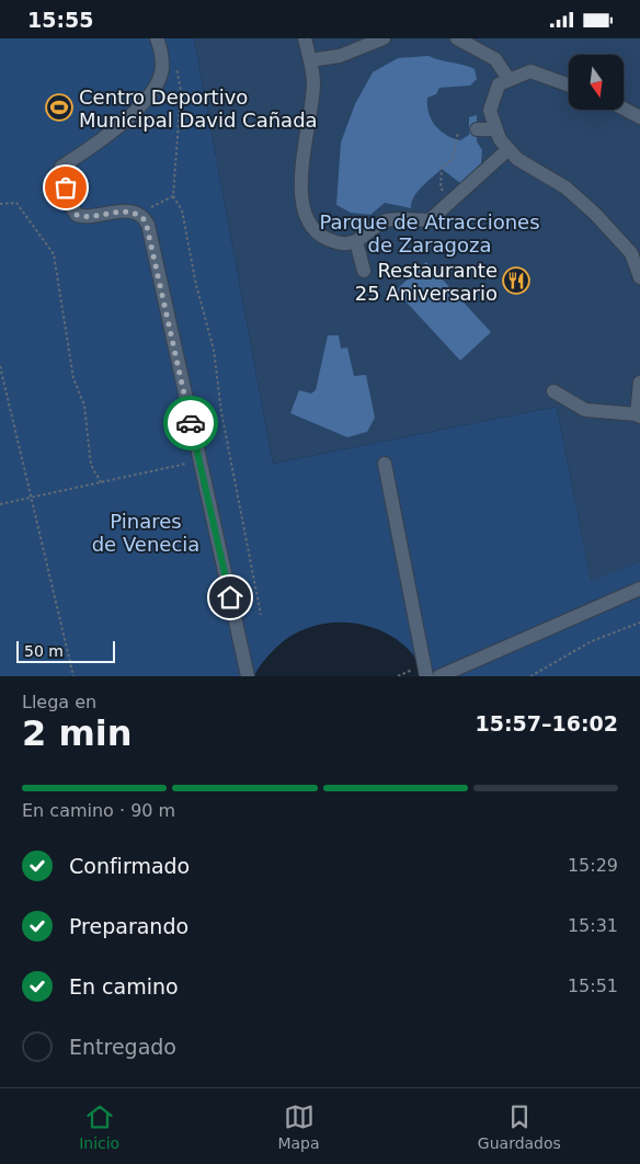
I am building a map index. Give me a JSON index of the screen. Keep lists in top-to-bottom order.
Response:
{
  "parks": ["Parque de Atracciones de Zaragoza", "Pinares de Venecia"],
  "places": {
    "sports": ["Centro Deportivo Municipal David Cañada"],
    "restaurant": ["Restaurante 25 Aniversario"]
  },
  "scale_bar": "50 m",
  "north": "bottom",
  "page": {
    "status": "15:55",
    "scale": "50 m",
    "heading": ["2 min", "Llega en", "15:57–16:02"],
    "bar": "En camino · 90 m",
    "list": [
      ["Confirmado", "15:29"],
      ["Preparando", "15:31"],
      ["En camino", "15:51"],
      "Entregado"
    ],
    "tabs": ["Inicio", "Mapa", "Guardados"]
  }
}
